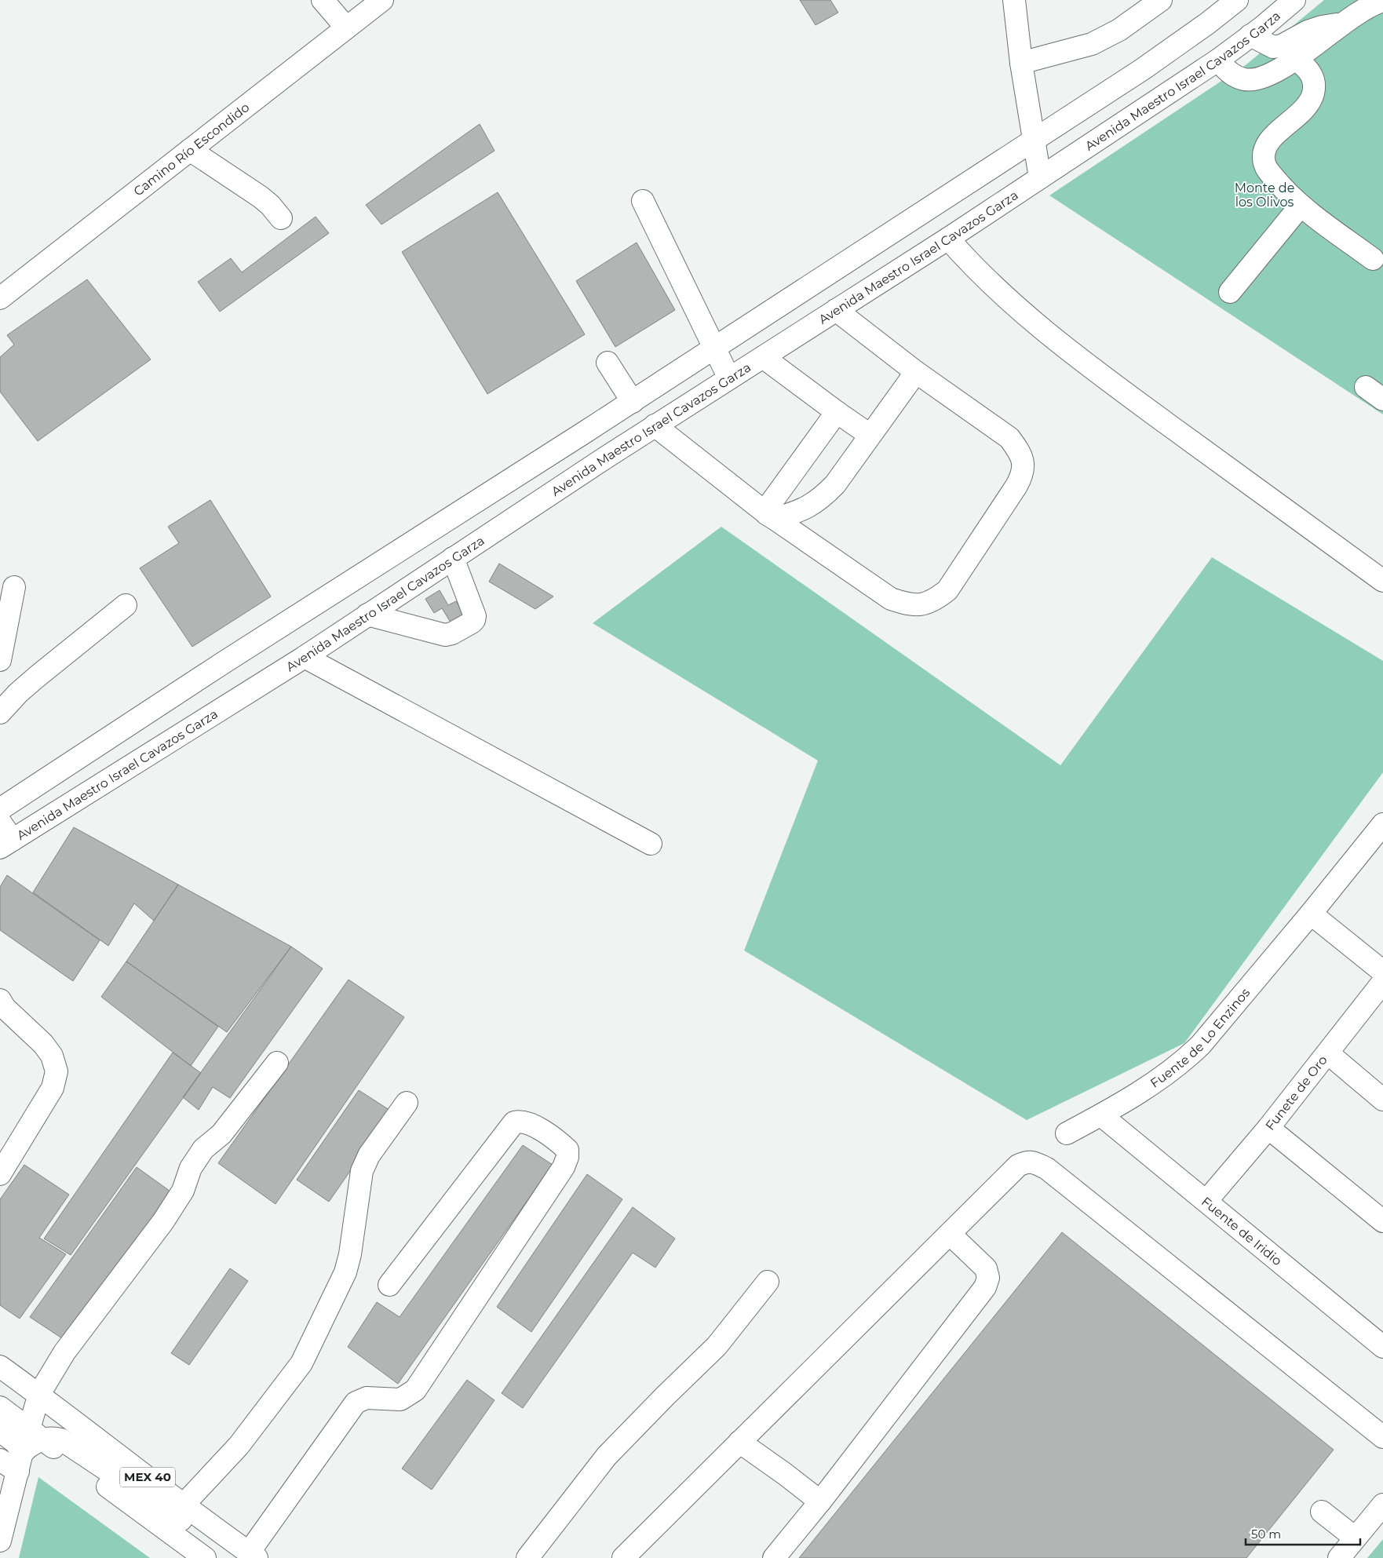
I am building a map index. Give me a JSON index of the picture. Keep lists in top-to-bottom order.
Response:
{
  "streets": {
    "main road": [
      "Avenida Maestro Israel Cavazos Garza",
      "Camino Río Escondido",
      "Fuente de Lo Enzinos",
      "Funete de Oro",
      "Fuente de Iridio",
      "MEX 40"
    ]
  },
  "crossings": [
    ["Fuente de Lo Enzinos", "Fuente de Iridio"],
    ["Funete de Oro", "Fuente de Iridio"]
  ],
  "parks": ["Monte de los Olivos"],
  "scale_bar": "50 m"
}
